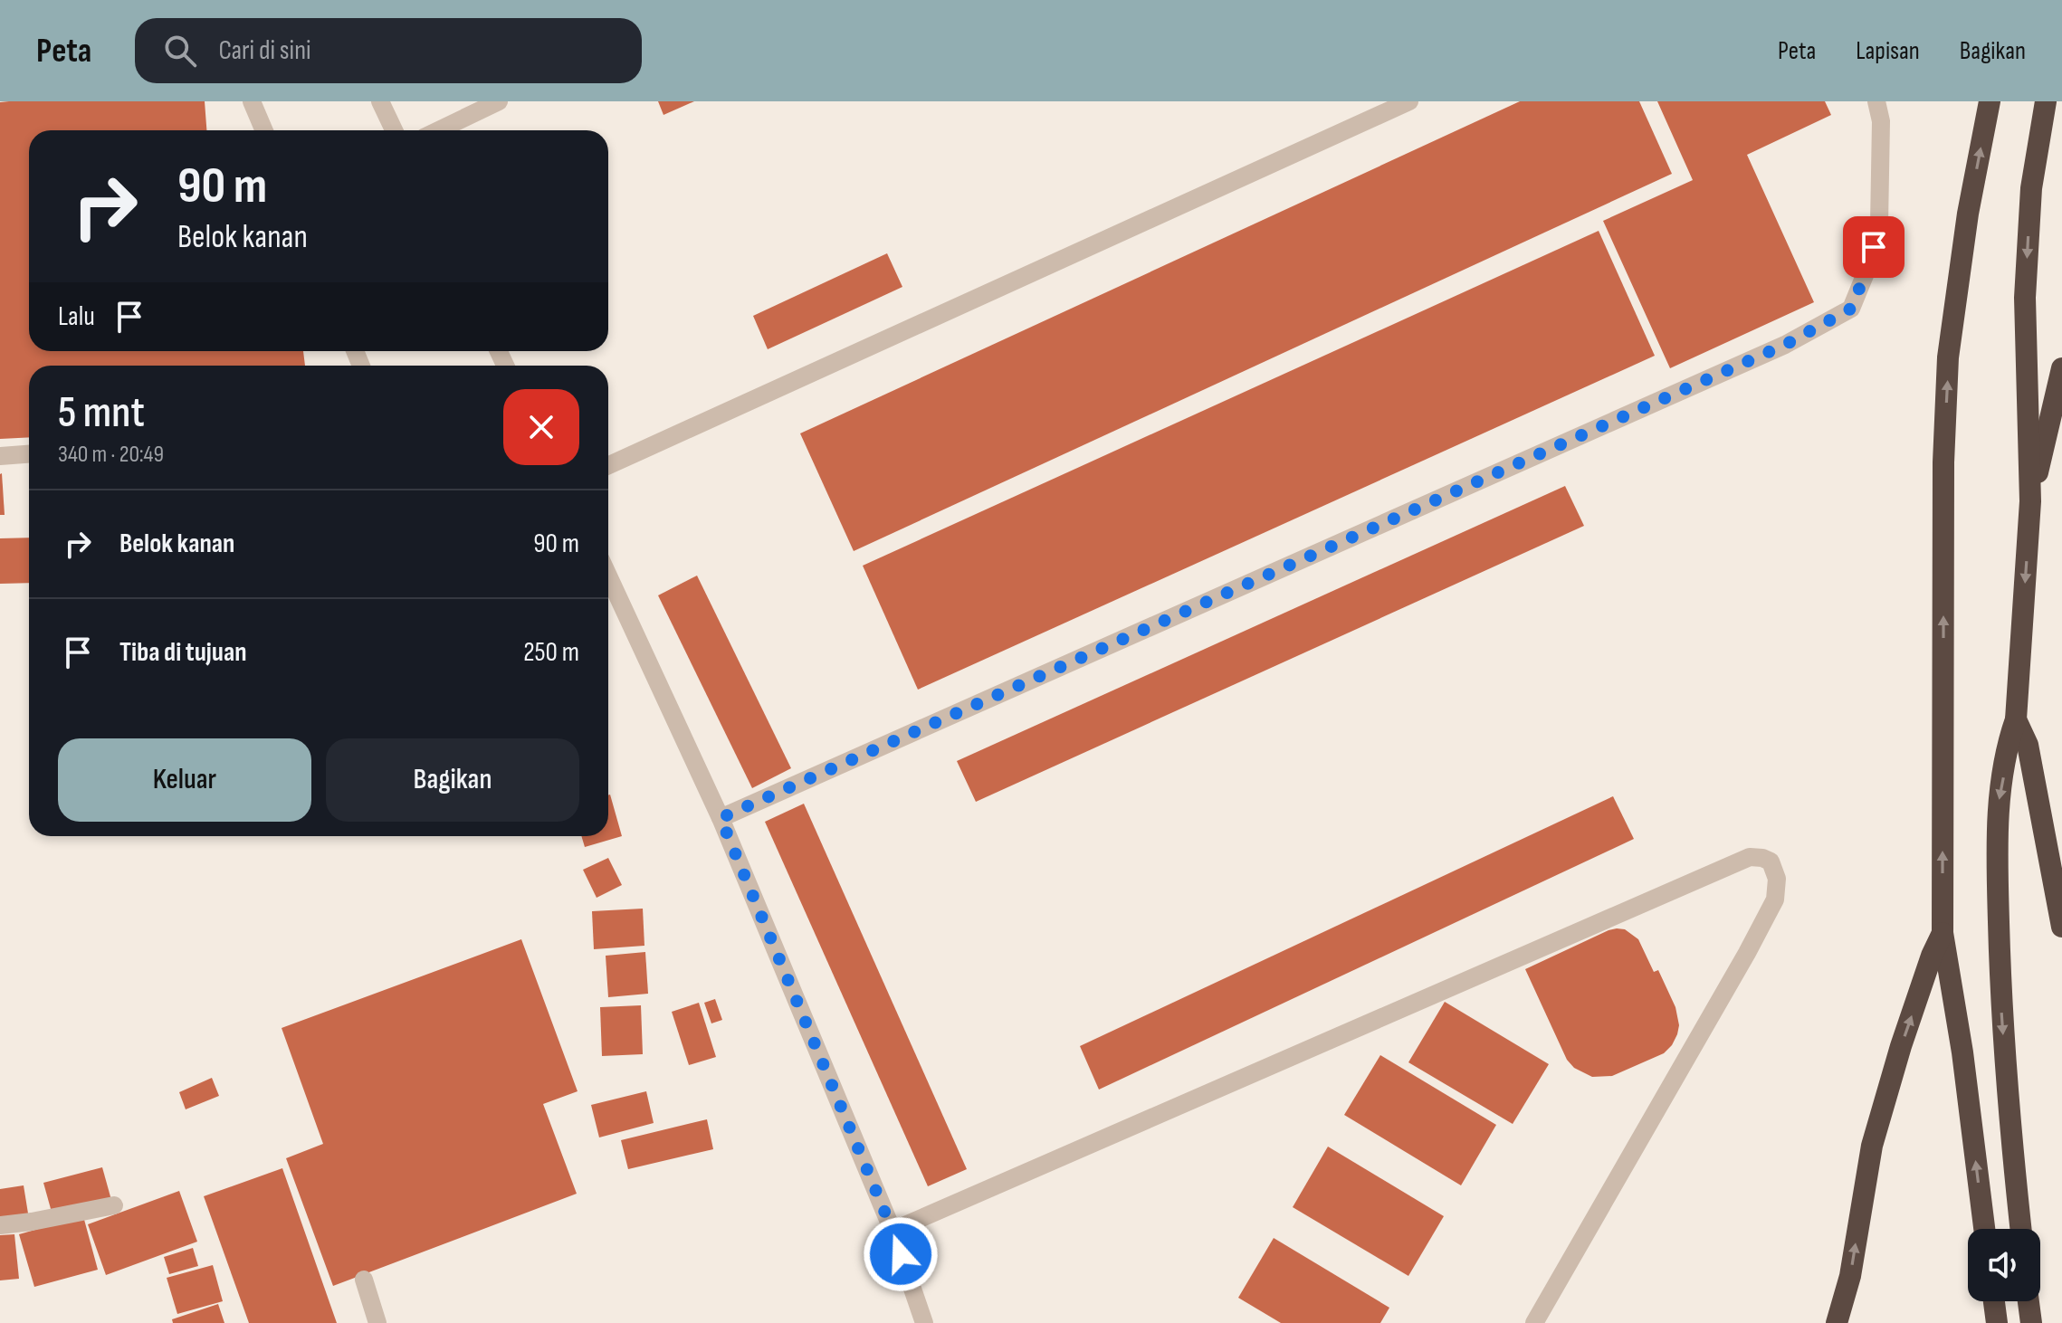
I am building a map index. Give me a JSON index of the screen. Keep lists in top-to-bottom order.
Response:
{
  "page": {
    "header": "Peta",
    "search": "Cari di sini",
    "nav": ["Peta", "Lapisan", "Bagikan"],
    "turn": ["90 m", "Belok kanan"],
    "then": "Lalu",
    "heading": ["5 mnt", "340 m · 20:49"],
    "list": [
      {
        "name": "Belok kanan",
        "value": "90 m"
      },
      {
        "name": "Tiba di tujuan",
        "value": "250 m"
      }
    ],
    "buttons": ["Keluar", "Bagikan"]
  }
}
